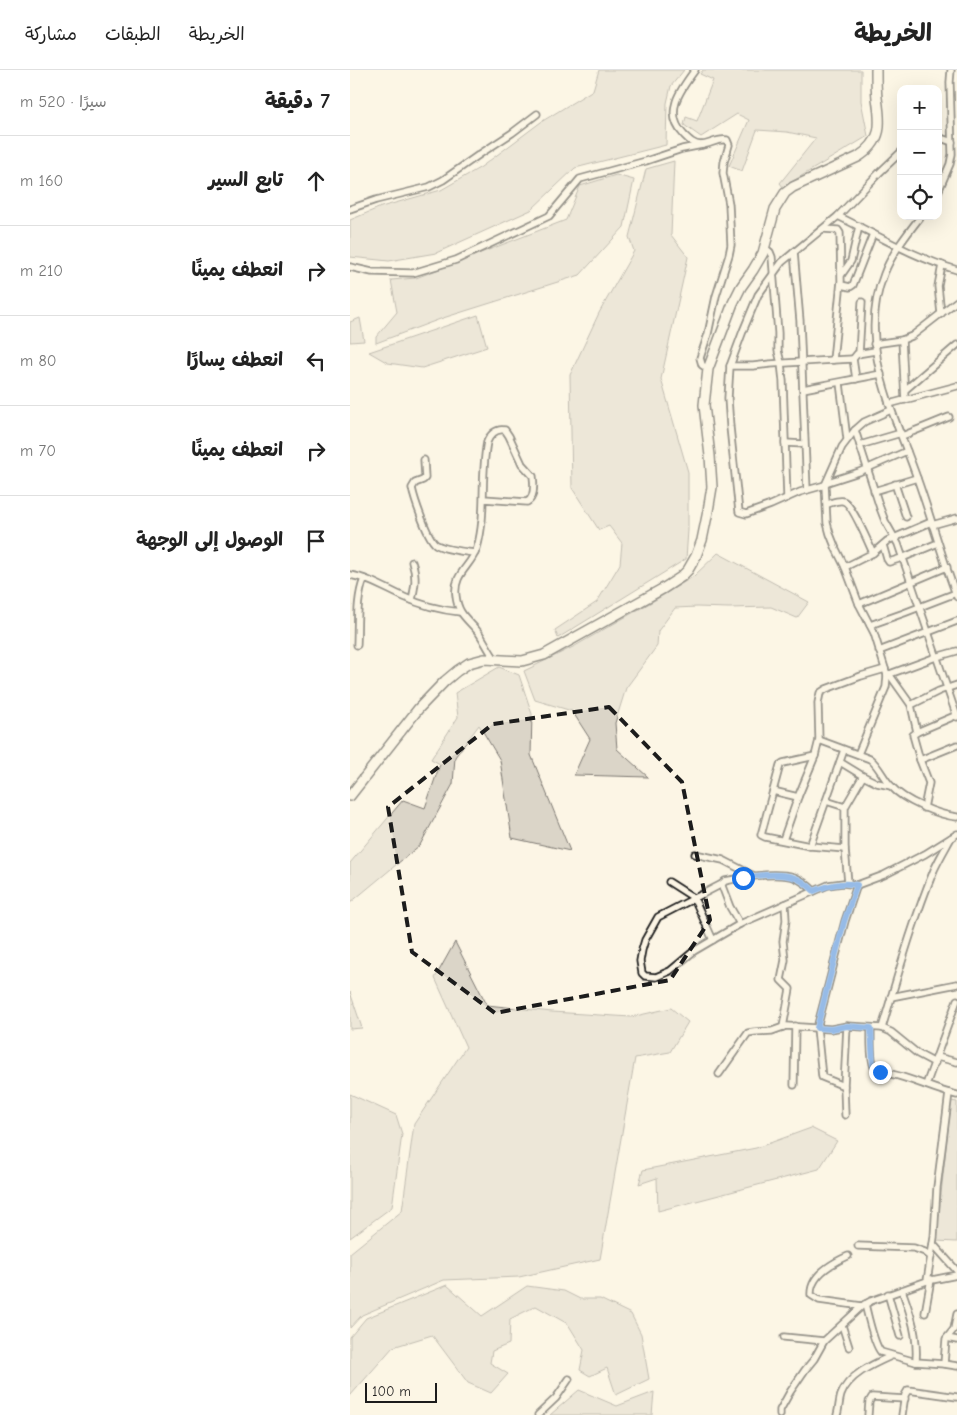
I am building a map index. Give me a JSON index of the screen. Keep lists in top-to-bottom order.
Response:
{
  "scale_bar": "100 m",
  "page": {
    "header": "الخريطة",
    "nav": ["الخريطة", "الطبقات", "مشاركة"],
    "heading": ["7 دقيقة", "سيرًا · 520 m"],
    "map_buttons": ["+", "−"],
    "list": [
      ["تابع السير", "160 m"],
      ["انعطف يمينًا", "210 m"],
      ["انعطف يسارًا", "80 m"],
      ["انعطف يمينًا", "70 m"],
      "الوصول إلى الوجهة"
    ],
    "scale": "100 m"
  }
}
